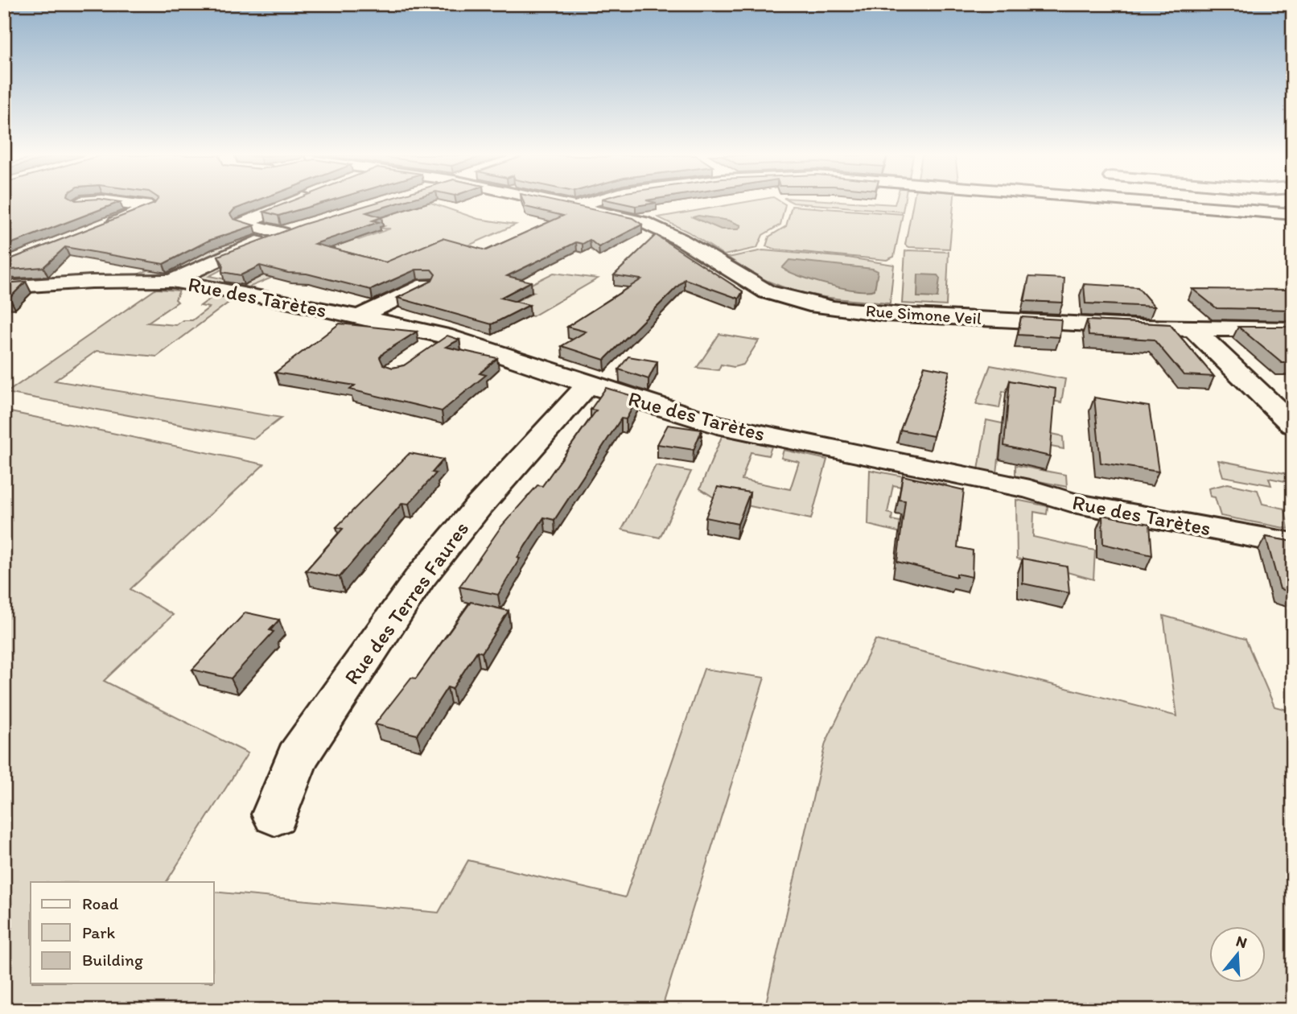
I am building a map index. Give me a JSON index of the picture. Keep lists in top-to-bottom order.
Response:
{
  "streets": {
    "street": ["Rue des Tarètes", "Rue Simone Veil", "Rue des Terres Faures"]
  },
  "crossings": [
    ["Rue des Tarètes", "Rue des Terres Faures"]
  ],
  "legend": ["Road", "Park", "Building"],
  "north": "top"
}
